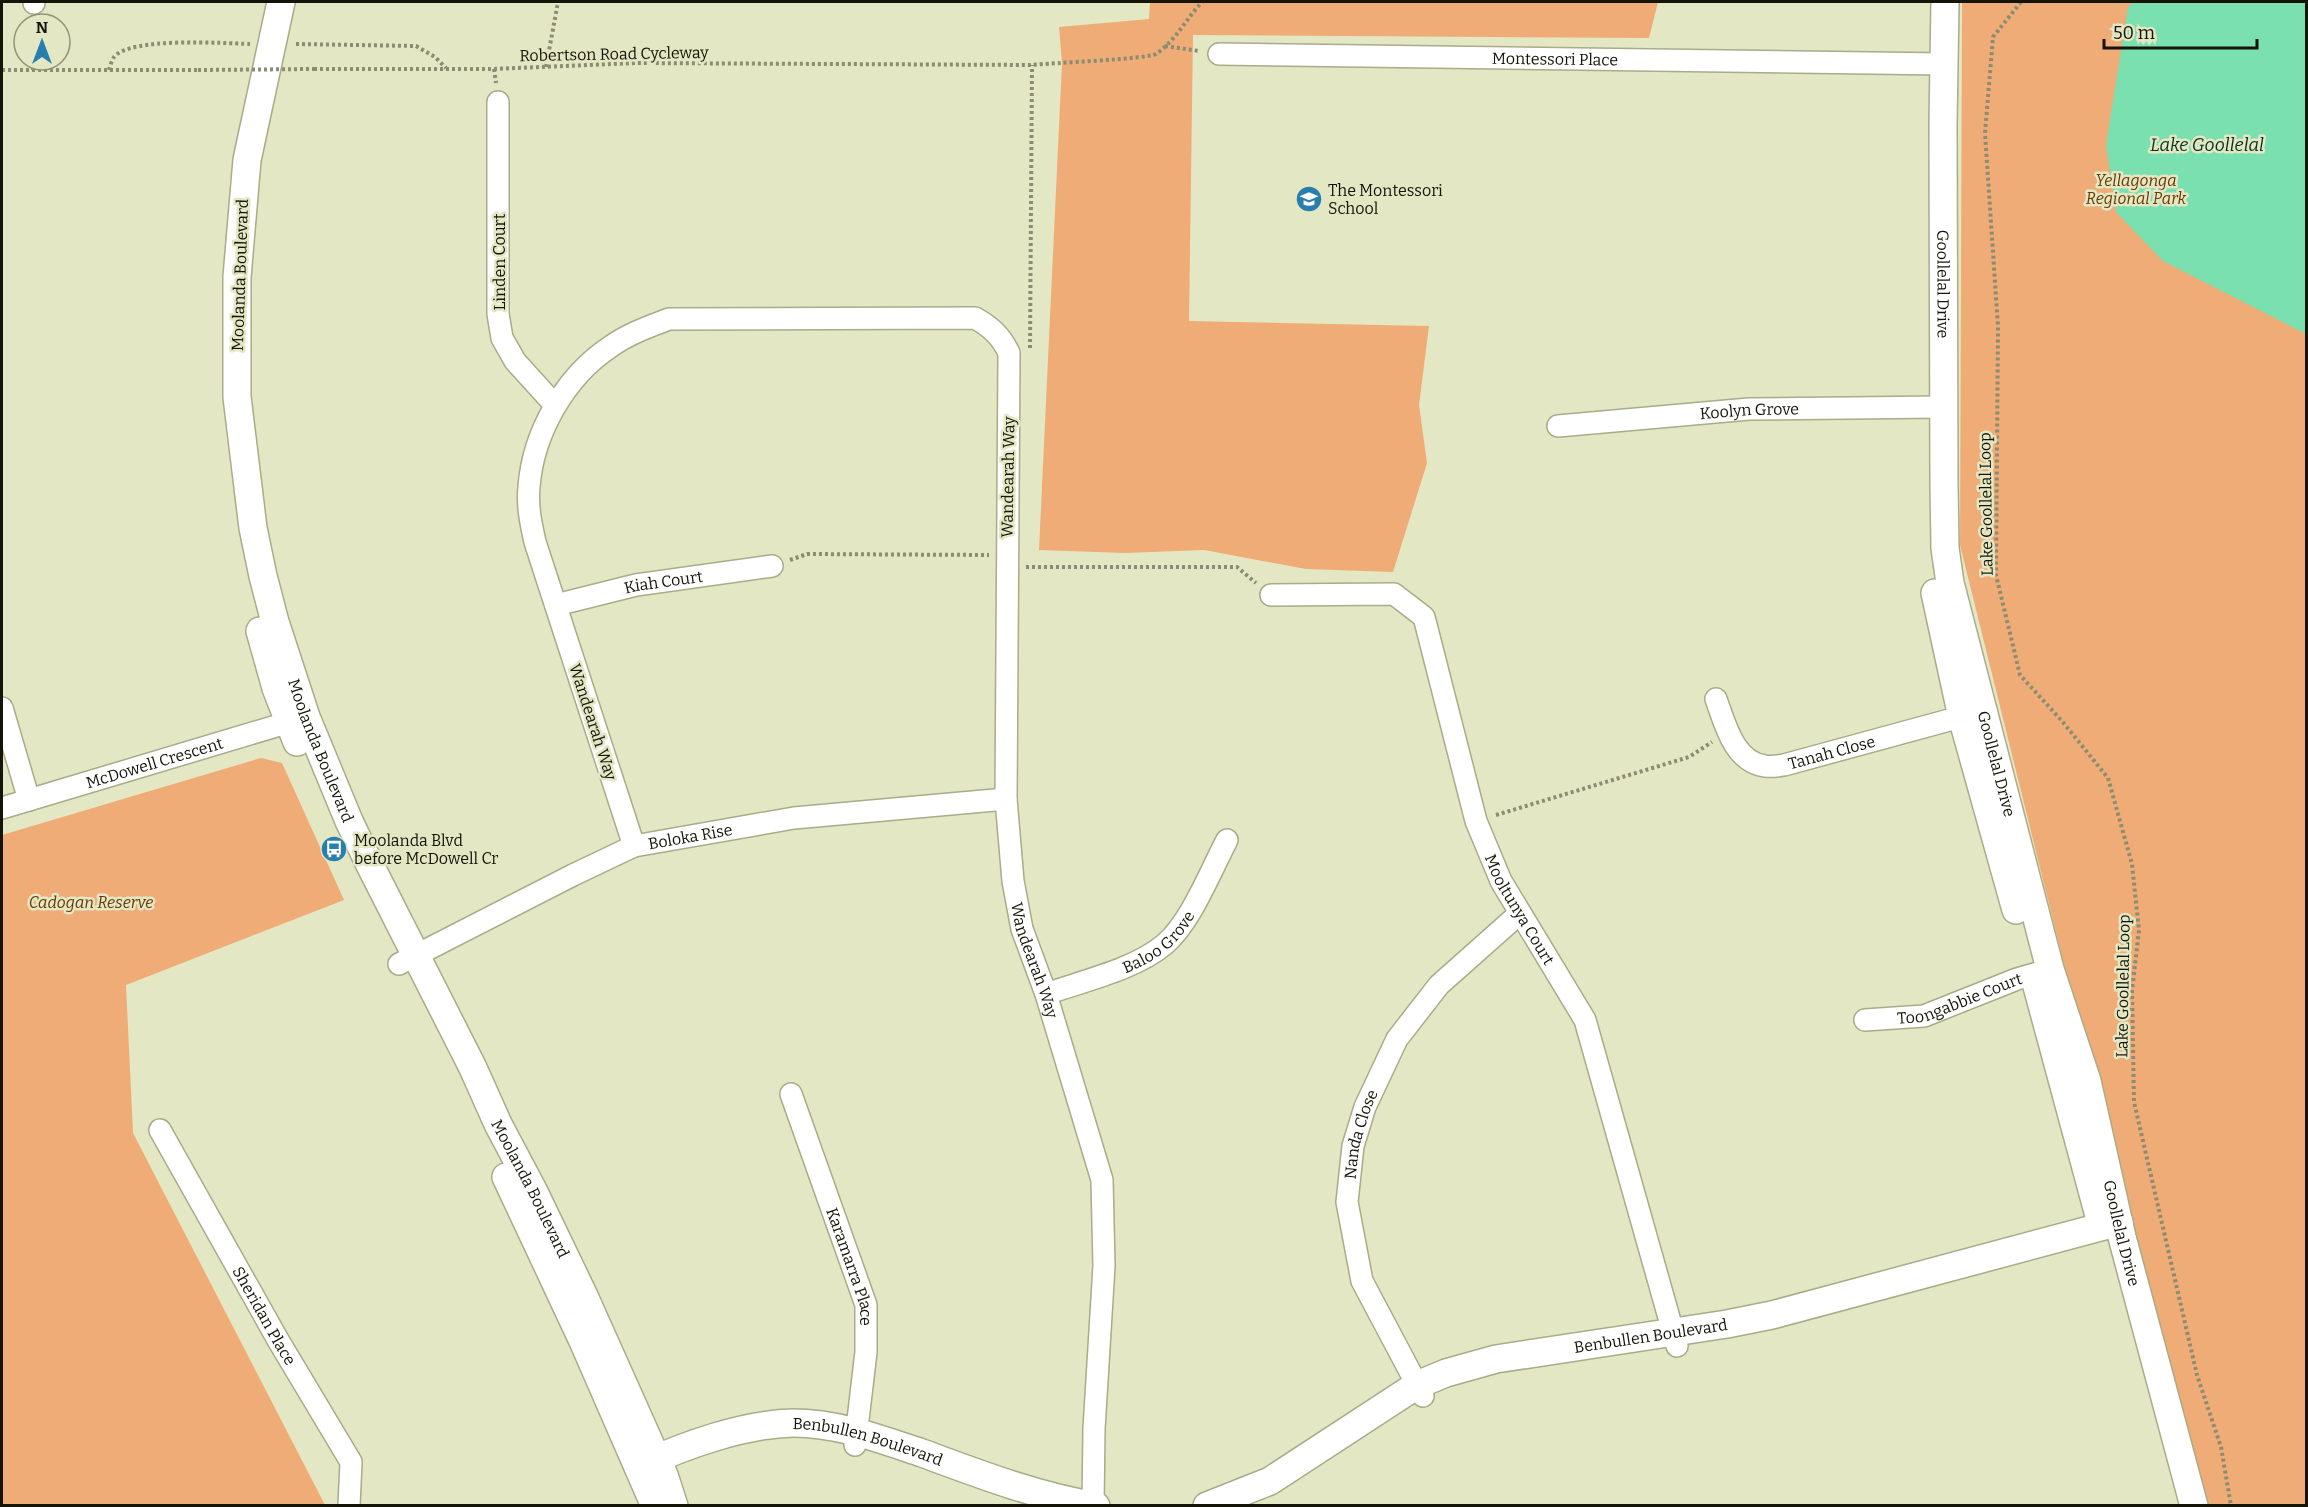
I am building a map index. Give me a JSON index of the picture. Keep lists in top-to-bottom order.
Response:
{
  "streets": {
    "street": [
      "Montessori Place",
      "Linden Court",
      "Moolanda Boulevard",
      "Goollelal Drive",
      "Koolyn Grove",
      "Wandearah Way",
      "Kiah Court",
      "Tanah Close",
      "McDowell Crescent",
      "Boloka Rise",
      "Mooltunya Court",
      "Baloo Grove",
      "Toongabbie Court",
      "Nanda Close",
      "Karamarra Place",
      "Sheridan Place",
      "Benbullen Boulevard"
    ],
    "path": ["Robertson Road Cycleway", "Lake Goollelal Loop"]
  },
  "crossings": [
    ["Montessori Place", "Goollelal Drive"],
    ["Linden Court", "Wandearah Way"],
    ["Moolanda Boulevard", "McDowell Crescent"],
    ["Moolanda Boulevard", "Boloka Rise"],
    ["Moolanda Boulevard", "Benbullen Boulevard"],
    ["Goollelal Drive", "Koolyn Grove"],
    ["Goollelal Drive", "Tanah Close"],
    ["Goollelal Drive", "Toongabbie Court"],
    ["Goollelal Drive", "Benbullen Boulevard"],
    ["Wandearah Way", "Kiah Court"],
    ["Wandearah Way", "Boloka Rise"],
    ["Wandearah Way", "Baloo Grove"],
    ["Wandearah Way", "Benbullen Boulevard"],
    ["Mooltunya Court", "Nanda Close"],
    ["Mooltunya Court", "Benbullen Boulevard"],
    ["Nanda Close", "Benbullen Boulevard"],
    ["Karamarra Place", "Benbullen Boulevard"]
  ],
  "water": ["Lake Goollelal"],
  "parks": ["Yellagonga Regional Park", "Cadogan Reserve"],
  "places": {
    "school or university": ["The Montessori School"],
    "bus stop": ["Moolanda Blvd before McDowell Cr"]
  },
  "scale_bar": "50 m",
  "north": "top"
}
